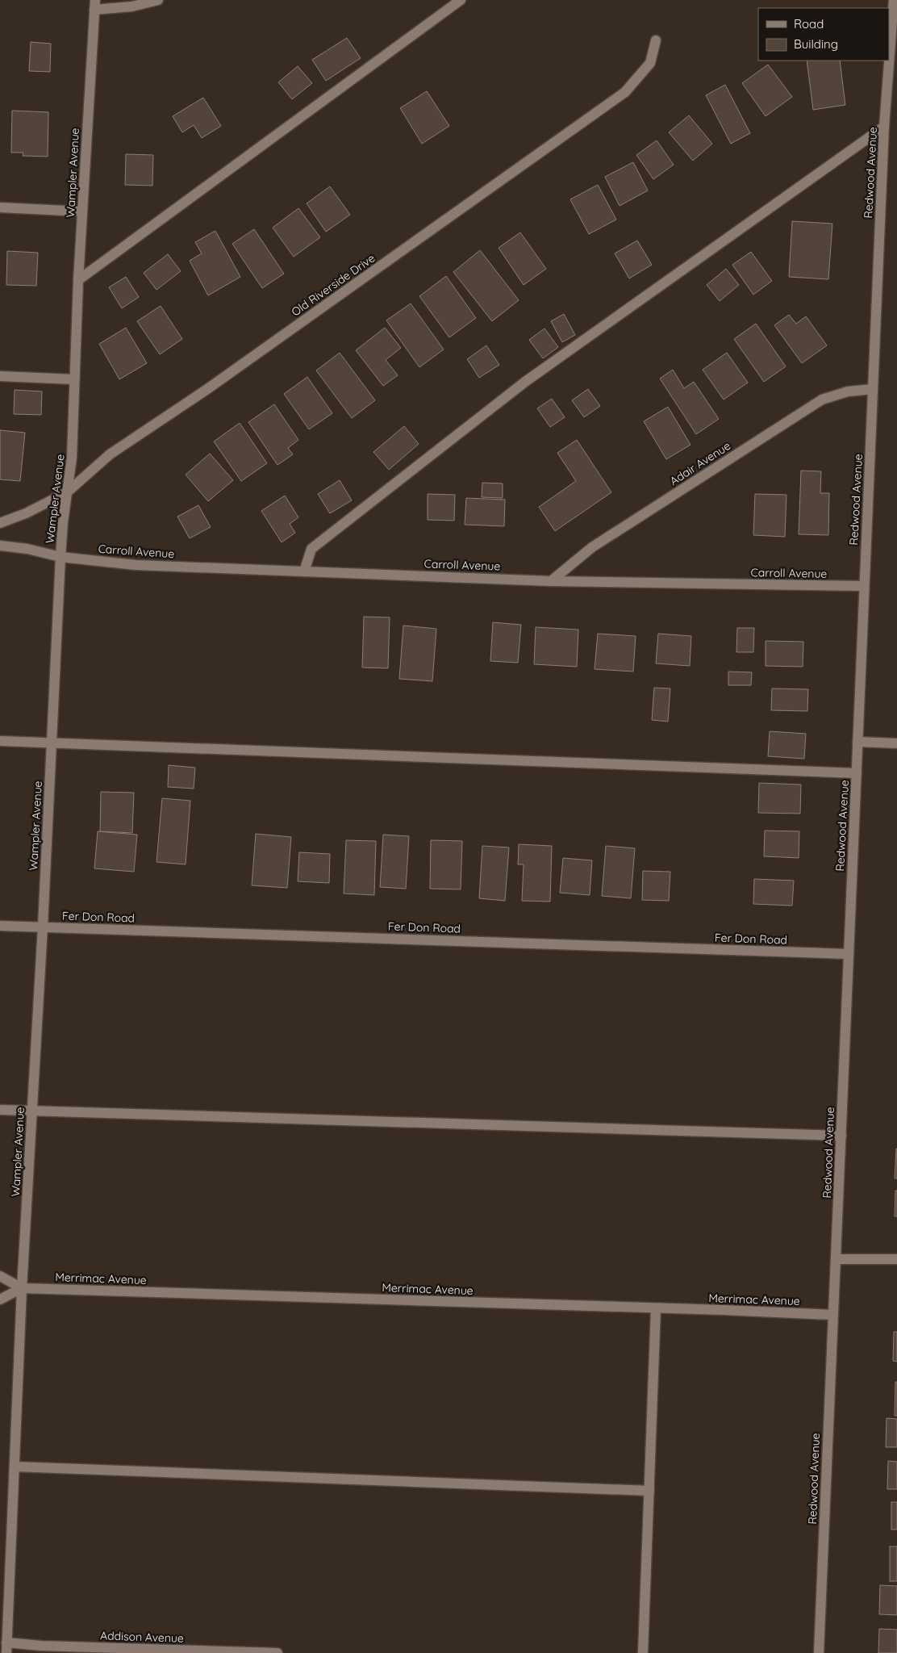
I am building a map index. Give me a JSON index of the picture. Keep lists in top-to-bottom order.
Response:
{
  "streets": {
    "street": [
      "Wampler Avenue",
      "Redwood Avenue",
      "Old Riverside Drive",
      "Adair Avenue",
      "Carroll Avenue",
      "Fer Don Road",
      "Merrimac Avenue",
      "Addison Avenue"
    ]
  },
  "crossings": [
    ["Wampler Avenue", "Old Riverside Drive"],
    ["Wampler Avenue", "Carroll Avenue"],
    ["Wampler Avenue", "Fer Don Road"],
    ["Wampler Avenue", "Merrimac Avenue"],
    ["Wampler Avenue", "Addison Avenue"],
    ["Redwood Avenue", "Adair Avenue"],
    ["Redwood Avenue", "Carroll Avenue"],
    ["Redwood Avenue", "Fer Don Road"],
    ["Redwood Avenue", "Merrimac Avenue"],
    ["Adair Avenue", "Carroll Avenue"]
  ],
  "legend": ["Road", "Building"]
}
